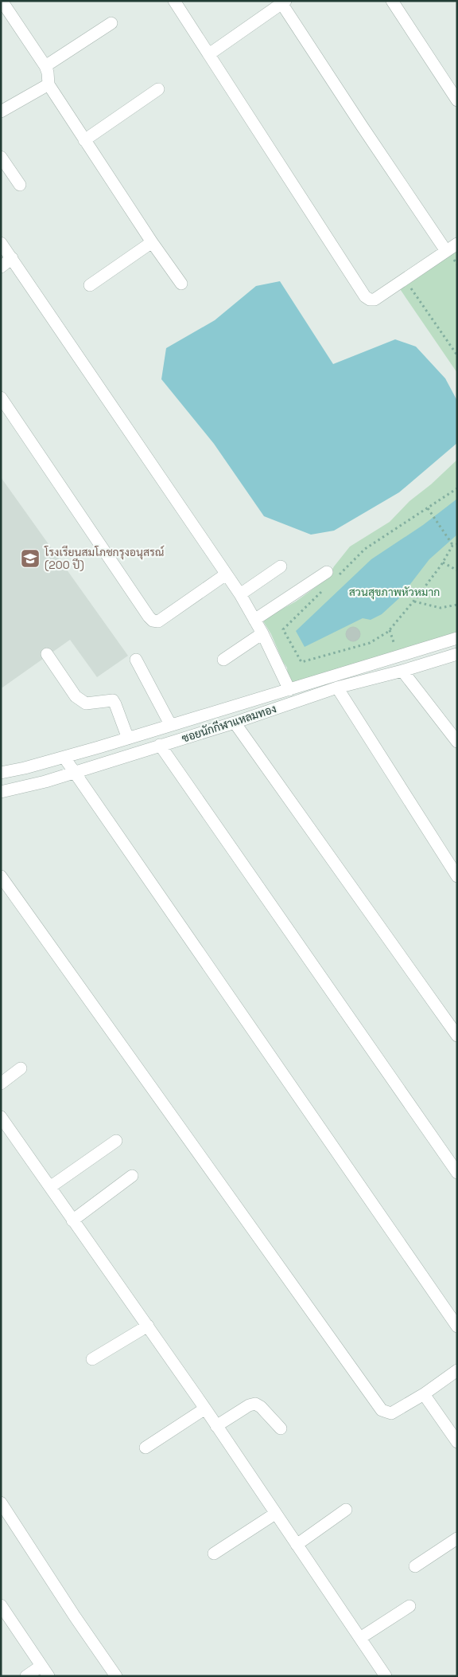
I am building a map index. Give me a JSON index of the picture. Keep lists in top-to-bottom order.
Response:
{
  "streets": {
    "street": ["ซอยนักกีฬาแหลมทอง"]
  },
  "parks": ["สวนสุขภาพหัวหมาก"],
  "places": {
    "school or university": ["โรงเรียนสมโภชกรุงอนุสรณ์ (200 ปี)"]
  }
}
